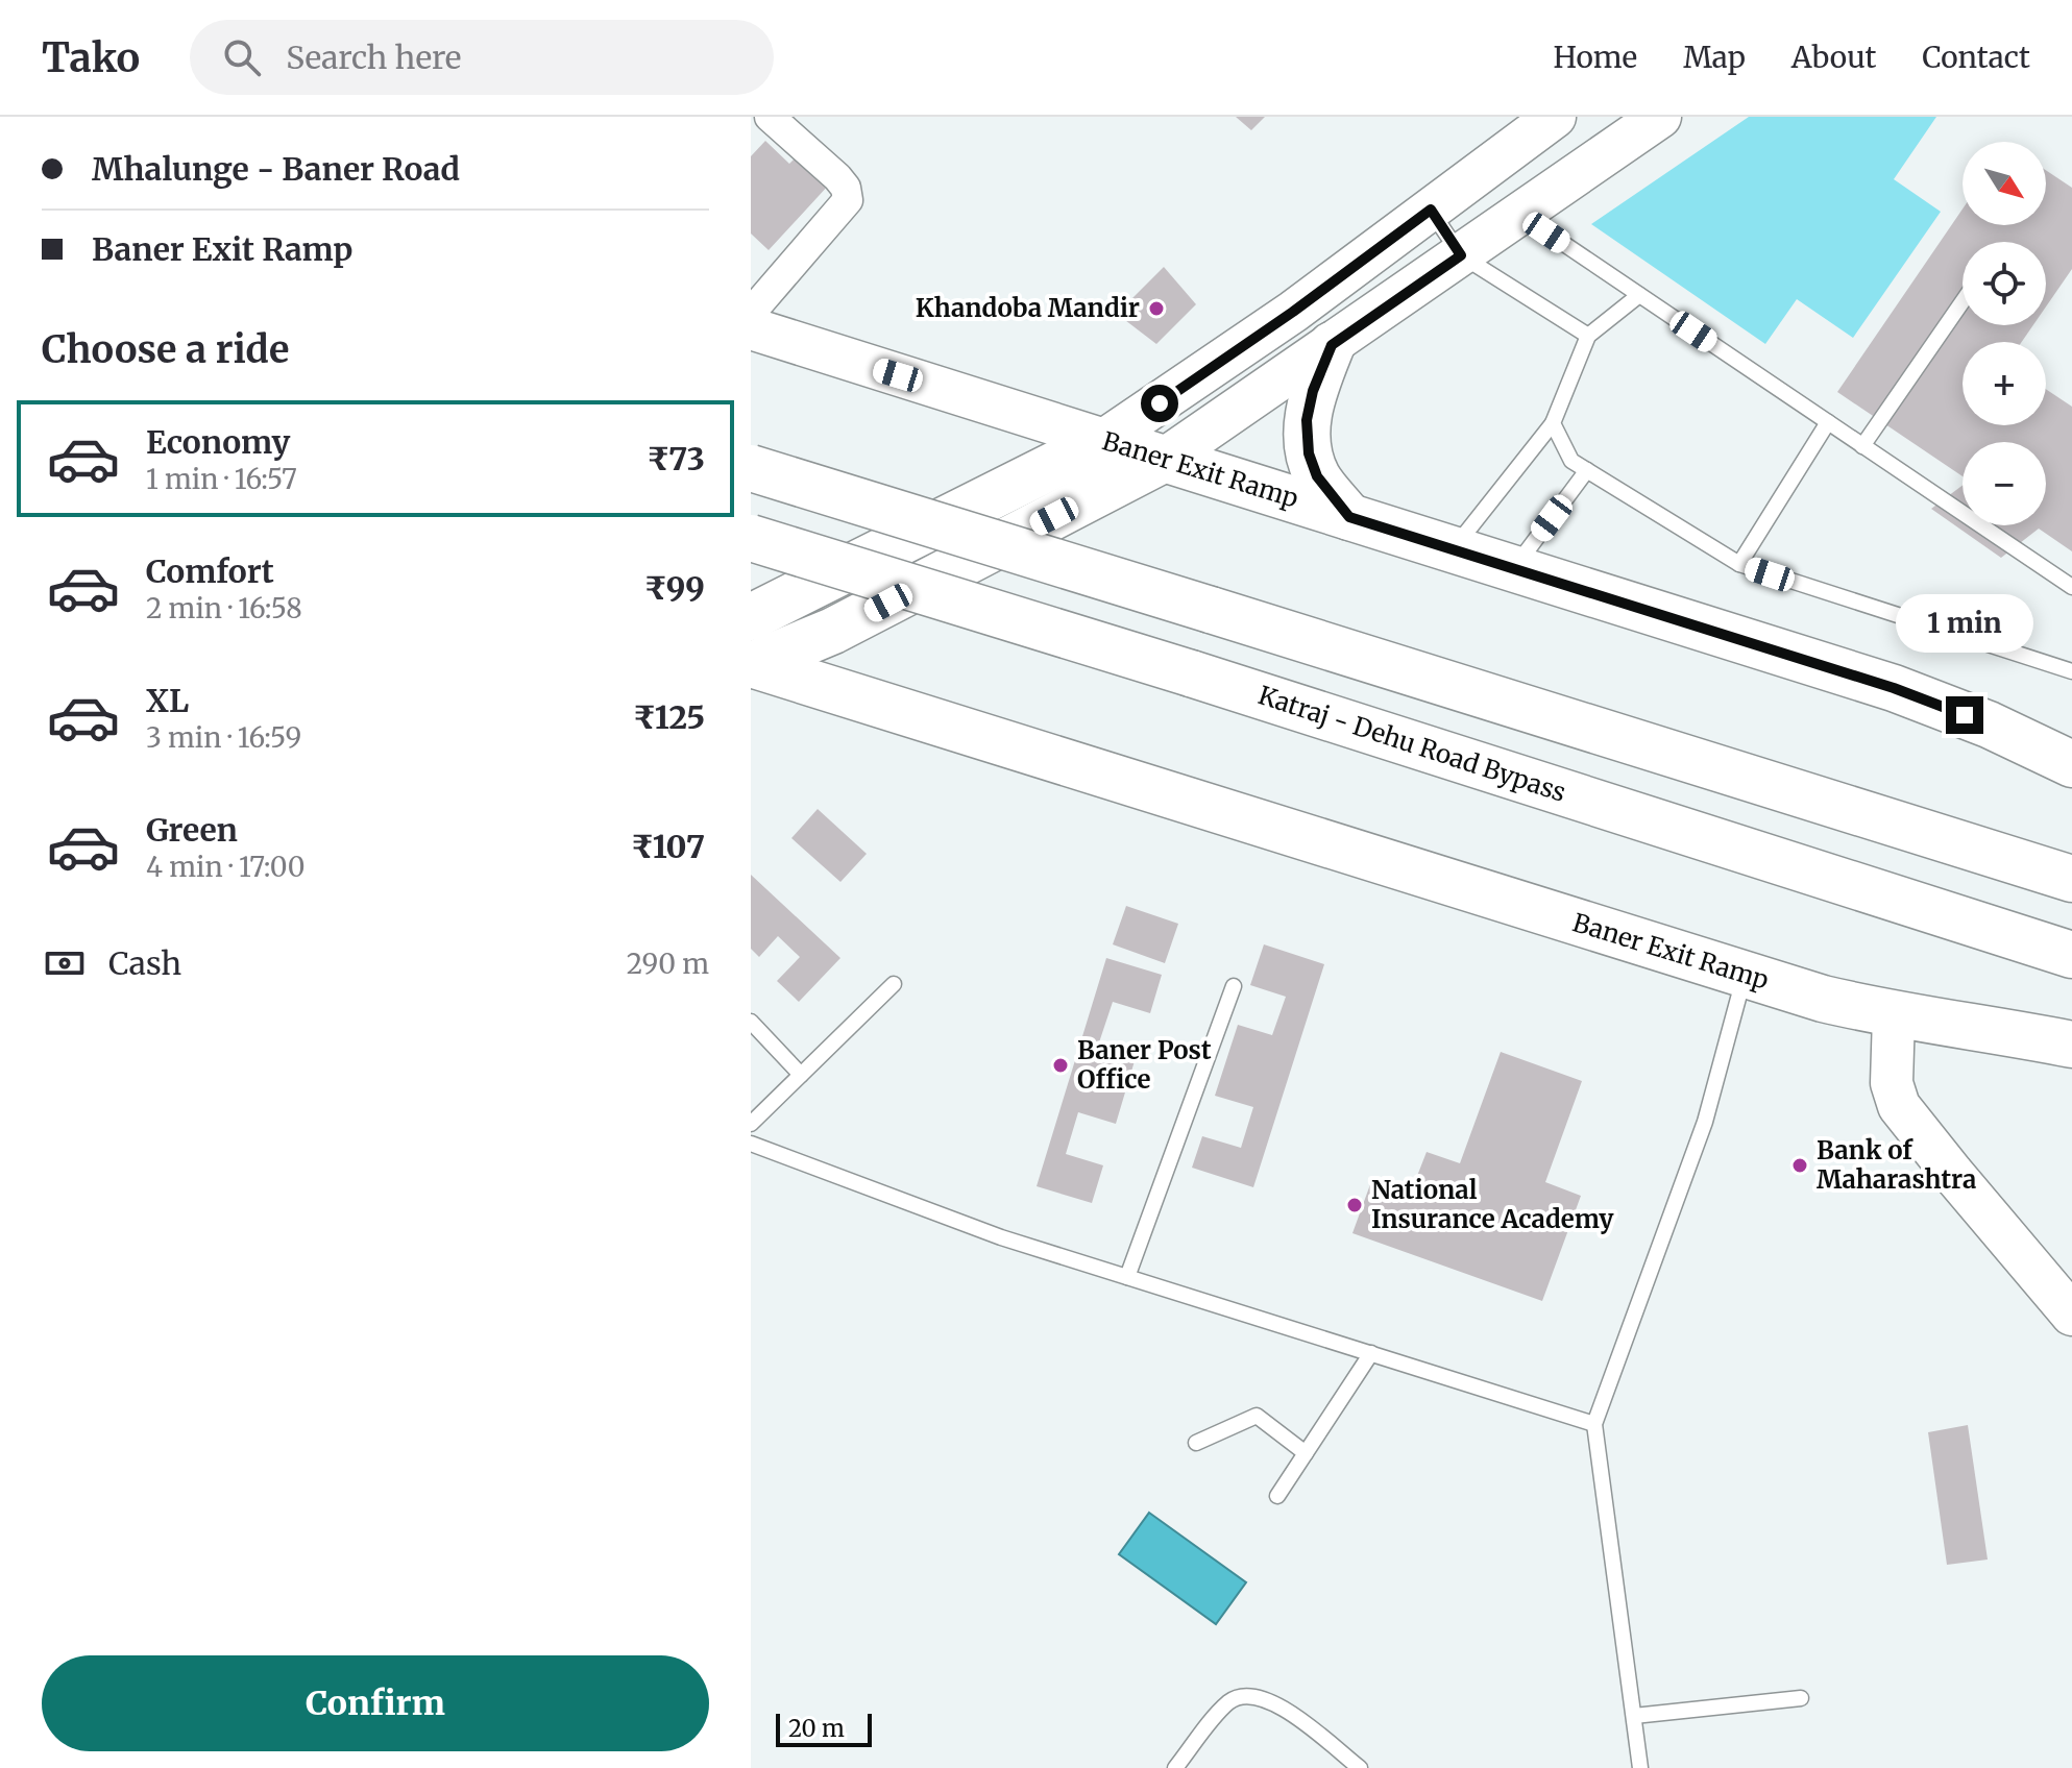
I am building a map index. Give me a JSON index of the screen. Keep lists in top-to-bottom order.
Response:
{
  "streets": {
    "main road": ["Baner Exit Ramp", "Katraj - Dehu Road Bypass"]
  },
  "places": [
    "Khandoba Mandir",
    "Baner Post Office",
    "Bank of Maharashtra",
    "National Insurance Academy"
  ],
  "scale_bar": "20 m",
  "north": "bottom right",
  "page": {
    "header": "Tako",
    "search": "Search here",
    "nav": [
      "Home",
      "Map",
      "About",
      "Contact"
    ],
    "banner": ["Mhalunge - Baner Road", "Baner Exit Ramp"],
    "map_buttons": ["+", "−"],
    "heading": "Choose a ride",
    "list": [
      {
        "name": "Economy",
        "note": "1 min · 16:57",
        "value": "₹73"
      },
      {
        "name": "Comfort",
        "note": "2 min · 16:58",
        "value": "₹99"
      },
      {
        "name": "XL",
        "note": "3 min · 16:59",
        "value": "₹125"
      },
      {
        "name": "Green",
        "note": "4 min · 17:00",
        "value": "₹107"
      }
    ],
    "bubble": "1 min",
    "pay": ["Cash", "290 m"],
    "buttons": "Confirm",
    "scale": "20 m"
  }
}
